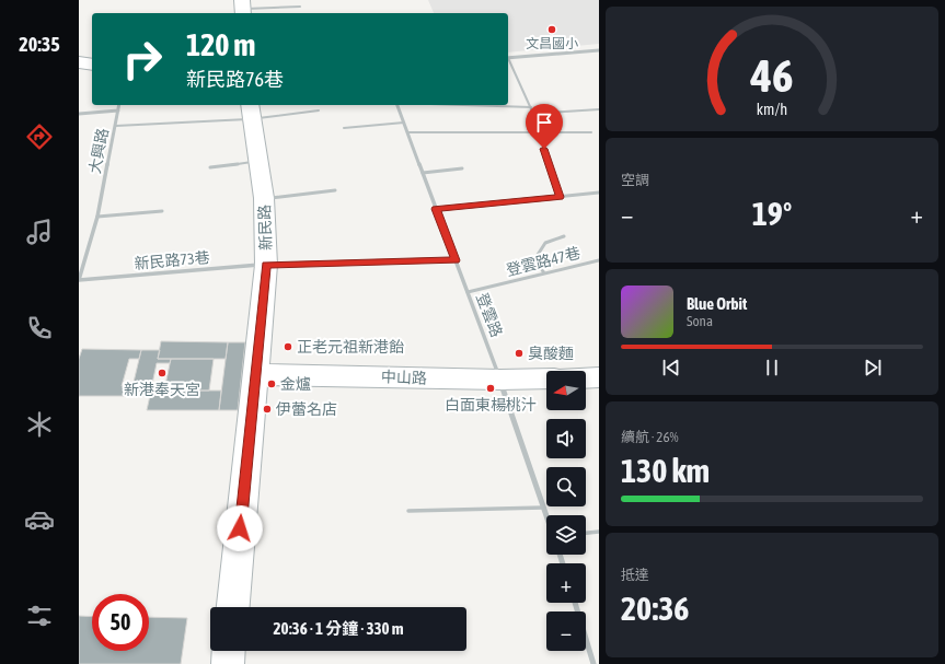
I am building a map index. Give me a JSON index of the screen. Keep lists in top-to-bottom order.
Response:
{
  "streets": {
    "main road": ["新民路", "中山路"],
    "street": ["大興路", "新民路73巷", "登雲路"],
    "lane": ["登雲路47巷"]
  },
  "crossings": [
    ["大興路", "新民路73巷"],
    ["新民路", "新民路73巷"],
    ["新民路", "中山路"],
    ["新民路73巷", "登雲路"],
    ["登雲路47巷", "登雲路"],
    ["登雲路", "中山路"]
  ],
  "places": [
    "文昌國小",
    "正老元祖新港飴",
    "臭酸麵",
    "新港奉天宮",
    "金爐",
    "白面東楊桃汁",
    "伊蕾名店"
  ],
  "north": "left",
  "page": {
    "tabs": "20:35",
    "turn": ["120 m", "新民路76巷"],
    "tile": [
      "空調",
      ["續航 · 26%", "130 km"],
      ["抵達", "20:36"]
    ],
    "heat": ["−", "19°", "+"],
    "song": ["Blue Orbit", "Sona"],
    "map_buttons": ["+", "−"],
    "limit": "50",
    "trip": "20:36 · 1 分鐘 · 330 m",
    "gauge": ["46", "km/h"]
  }
}
